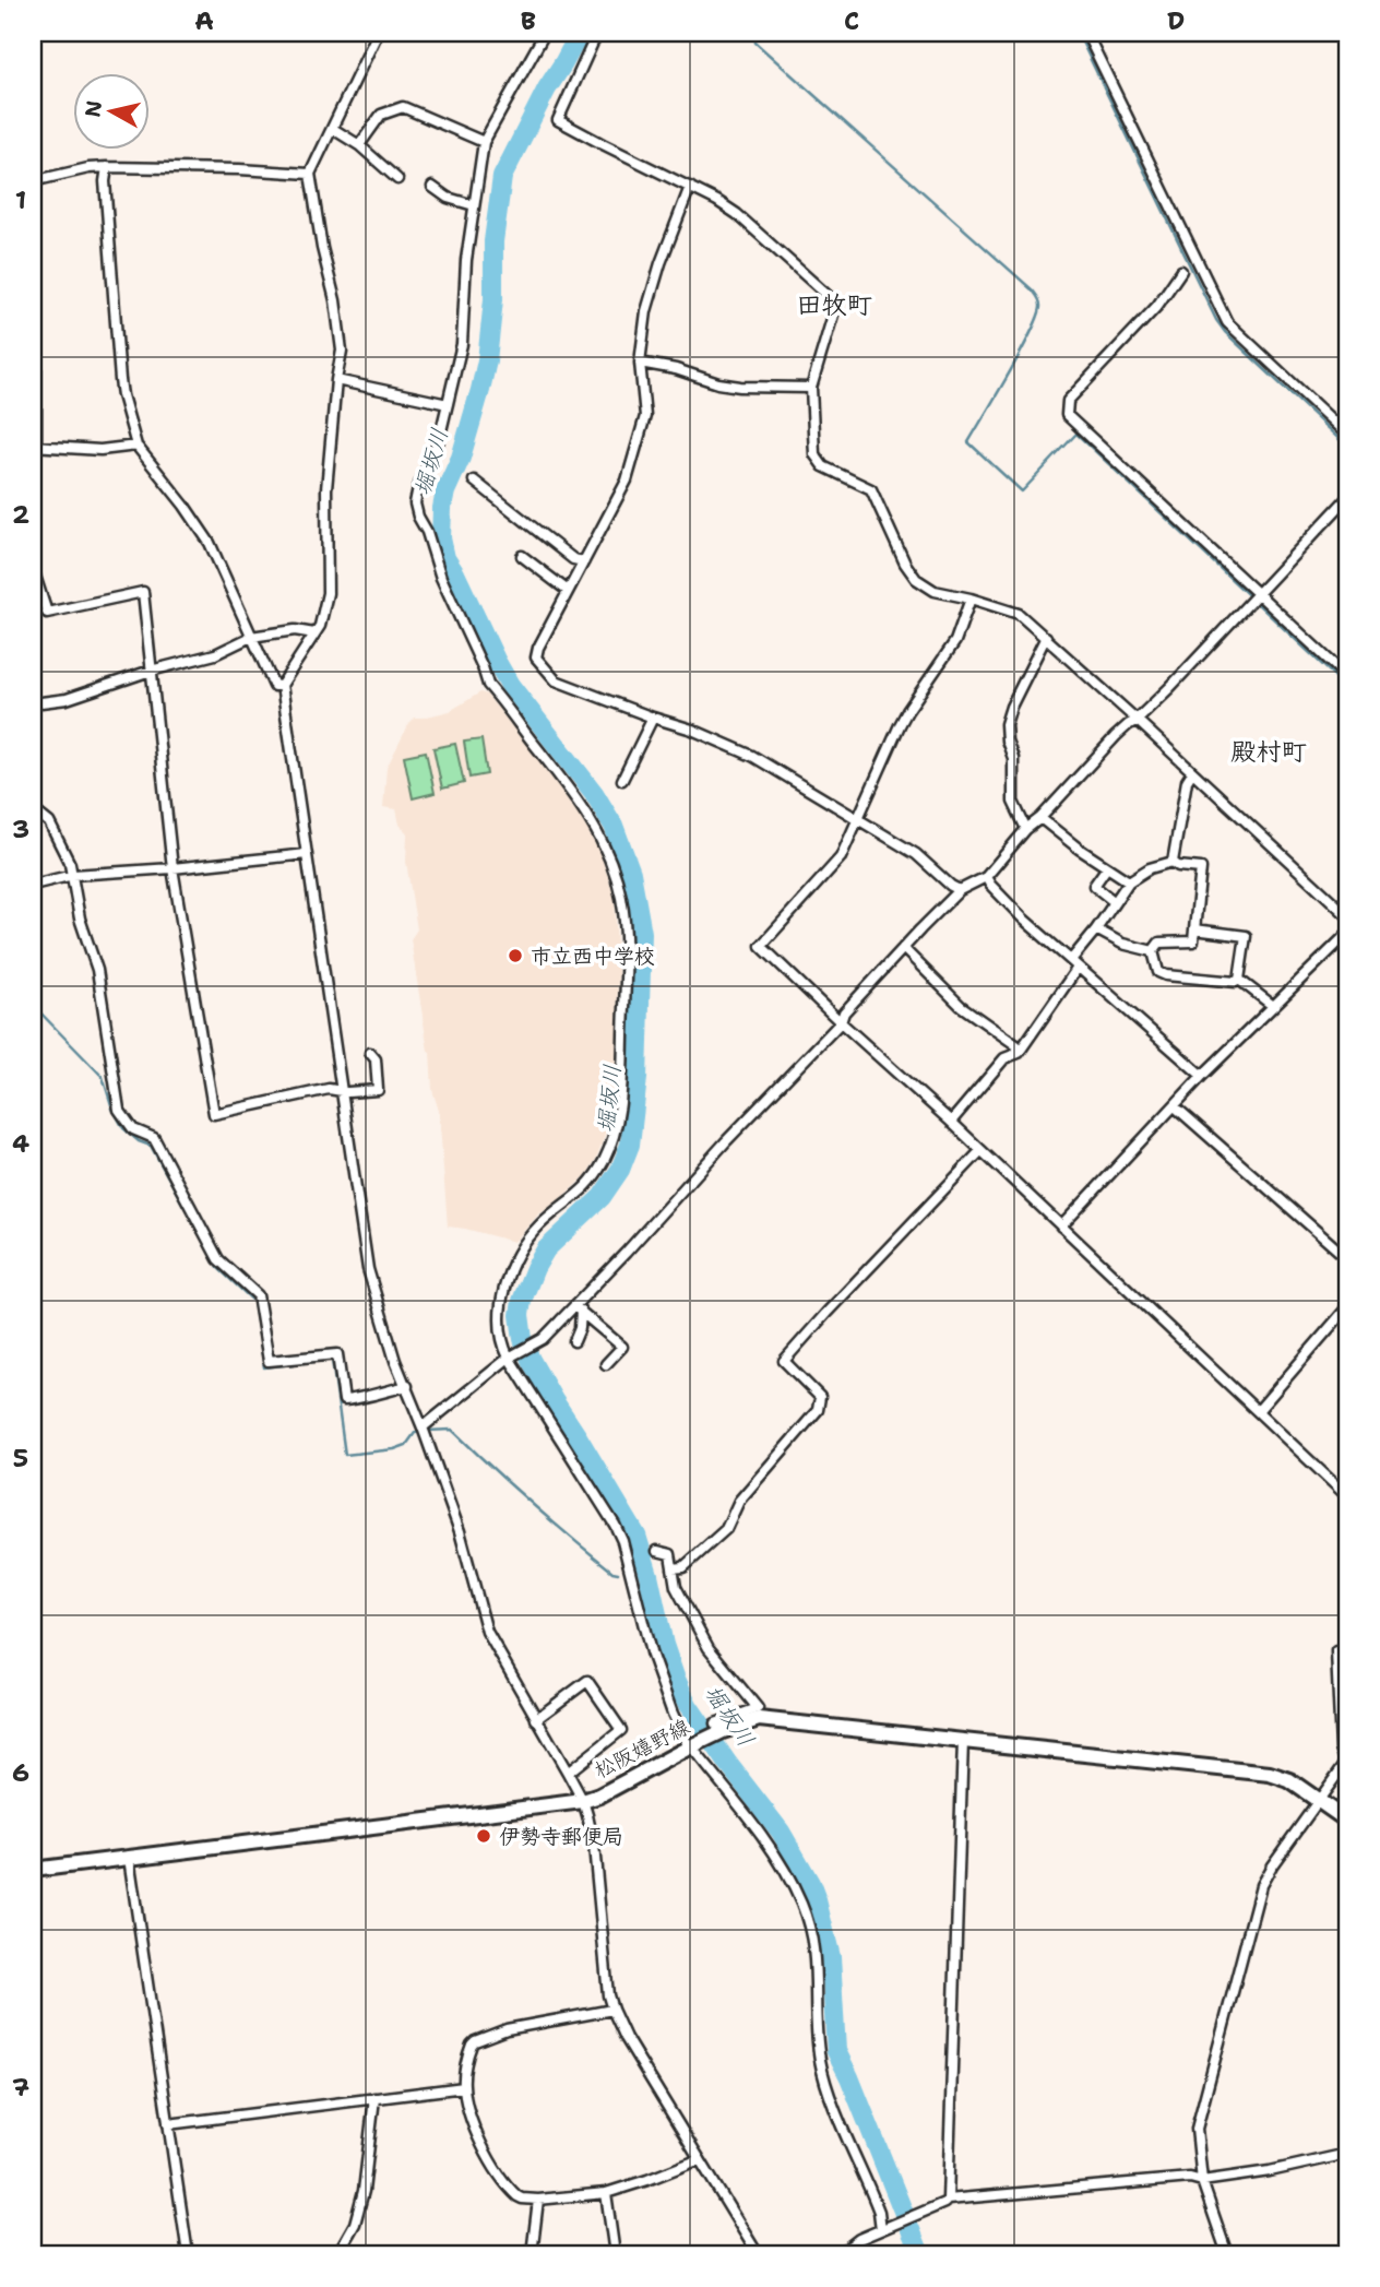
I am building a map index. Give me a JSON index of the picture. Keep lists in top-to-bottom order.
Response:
{
  "streets": {
    "main road": ["松阪嬉野線"]
  },
  "districts": ["田牧町", "殿村町"],
  "water": ["堀坂川"],
  "places": ["市立西中学校", "伊勢寺郵便局"],
  "north": "left",
  "grid": {
    "columns": [
      "A",
      "B",
      "C",
      "D"
    ],
    "rows": [
      "1",
      "2",
      "3",
      "4",
      "5",
      "6",
      "7"
    ]
  }
}
